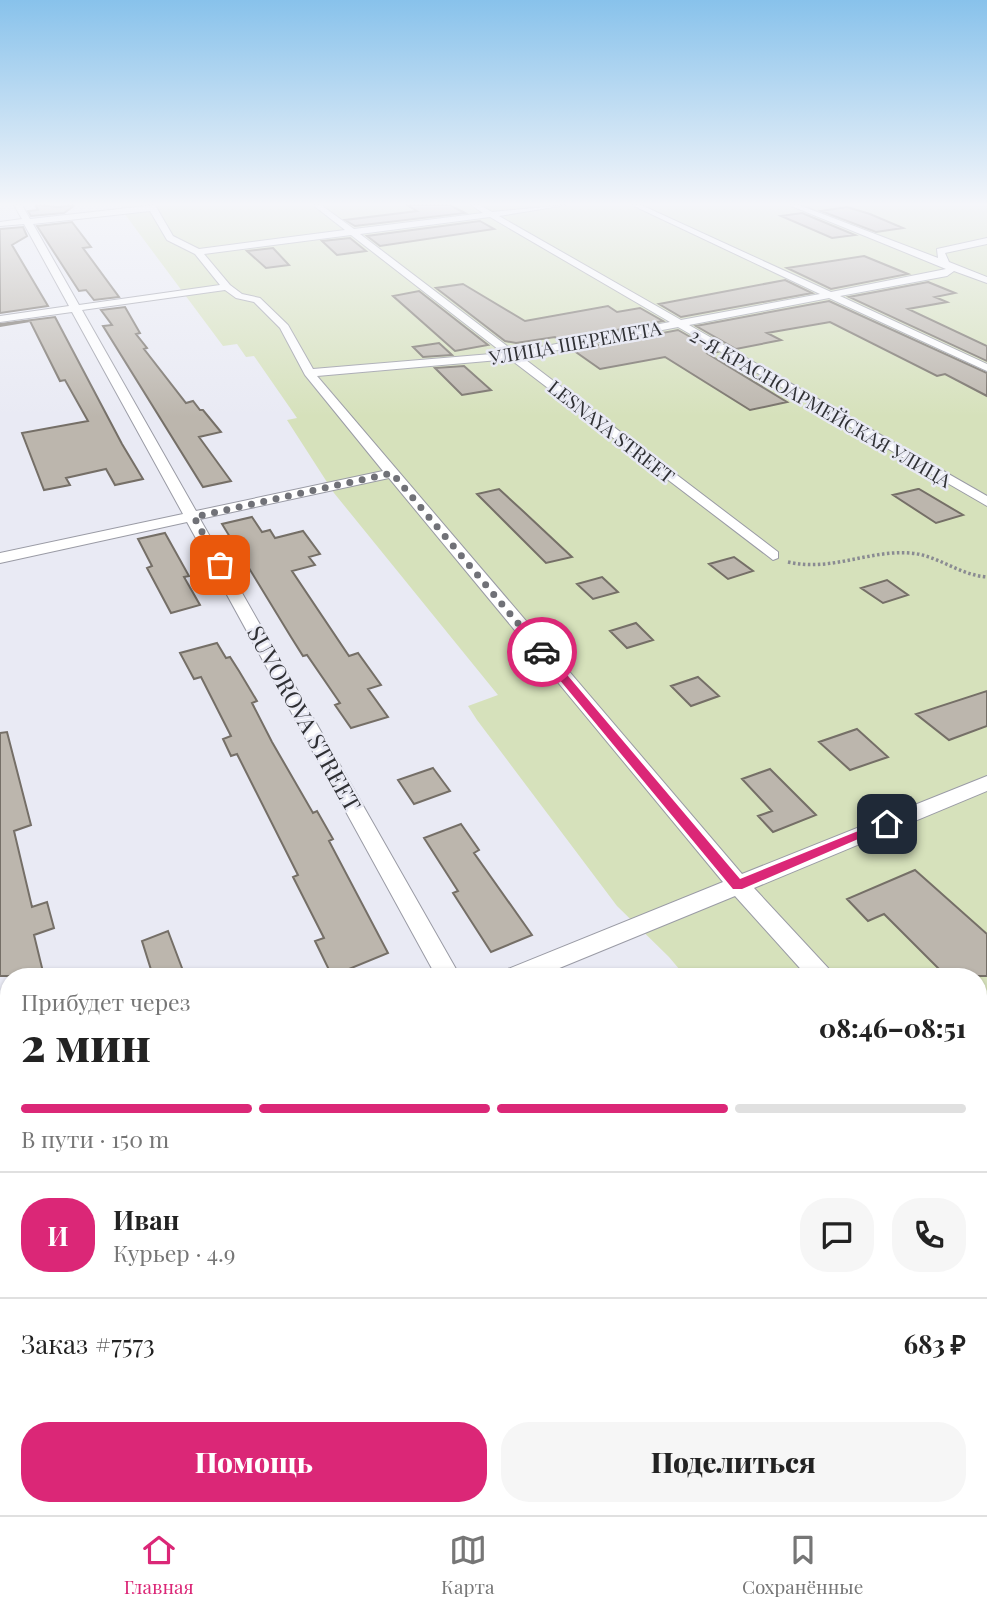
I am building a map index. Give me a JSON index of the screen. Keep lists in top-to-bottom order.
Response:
{
  "streets": {
    "street": [
      "УЛИЦА ШЕРЕМЕТА",
      "2-Я КРАСНОАРМЕЙСКАЯ УЛИЦА",
      "LESNAYA STREET",
      "SUVOROVA STREET"
    ]
  },
  "crossings": [
    ["УЛИЦА ШЕРЕМЕТА", "2-Я КРАСНОАРМЕЙСКАЯ УЛИЦА"],
    ["УЛИЦА ШЕРЕМЕТА", "LESNAYA STREET"]
  ],
  "page": {
    "heading": ["2 мин", "Прибудет через", "08:46–08:51"],
    "panel": [
      "Иван",
      "Курьер · 4.9",
      "Заказ #7573",
      "683 ₽"
    ],
    "bar": "В пути · 150 m",
    "round": "И",
    "buttons": ["Помощь", "Поделиться"],
    "tabs": ["Главная", "Карта", "Сохранённые"]
  }
}
